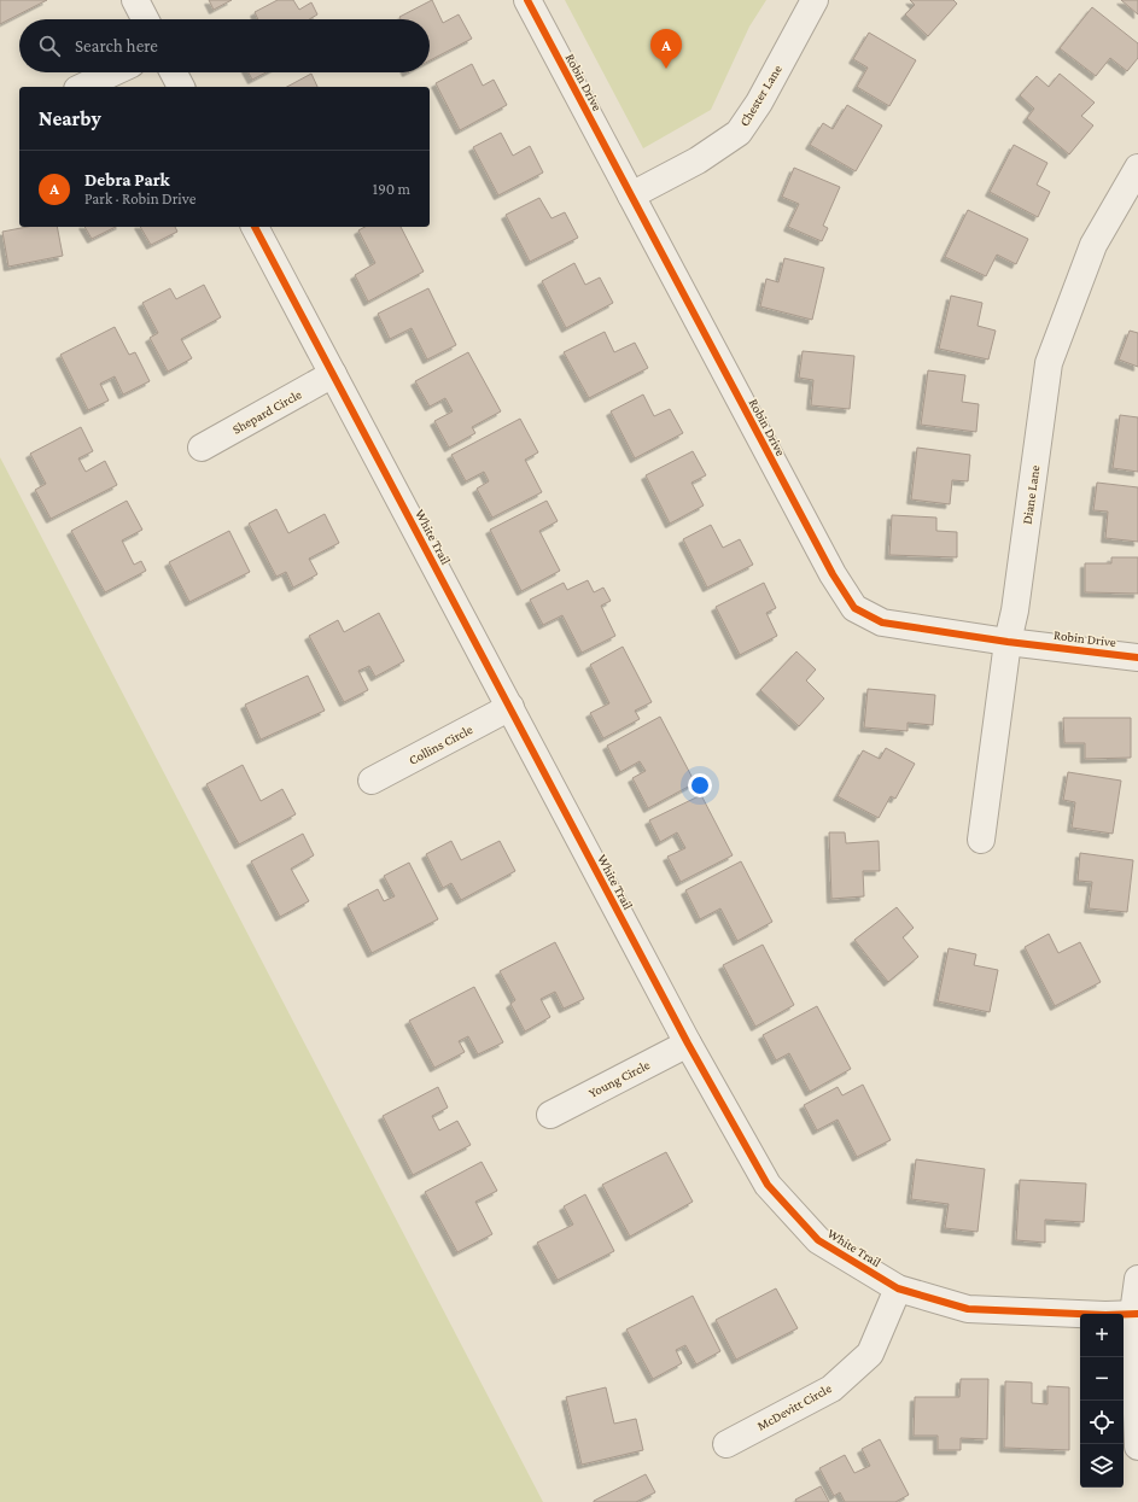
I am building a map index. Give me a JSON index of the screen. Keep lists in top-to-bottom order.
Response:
{
  "streets": {
    "street": [
      "Robin Drive",
      "Chester Lane",
      "Shepard Circle",
      "Diane Lane",
      "White Trail",
      "Collins Circle",
      "Young Circle",
      "McDevitt Circle"
    ]
  },
  "crossings": [
    ["Robin Drive", "Chester Lane"],
    ["Robin Drive", "Diane Lane"],
    ["Shepard Circle", "White Trail"],
    ["White Trail", "Collins Circle"],
    ["White Trail", "Young Circle"],
    ["White Trail", "McDevitt Circle"]
  ],
  "page": {
    "search": "Search here",
    "pins": "A",
    "heading": "Nearby",
    "list": [
      {
        "mark": "A",
        "name": "Debra Park",
        "note": "Park · Robin Drive",
        "value": "190 m"
      }
    ],
    "map_buttons": ["+", "−"]
  }
}
